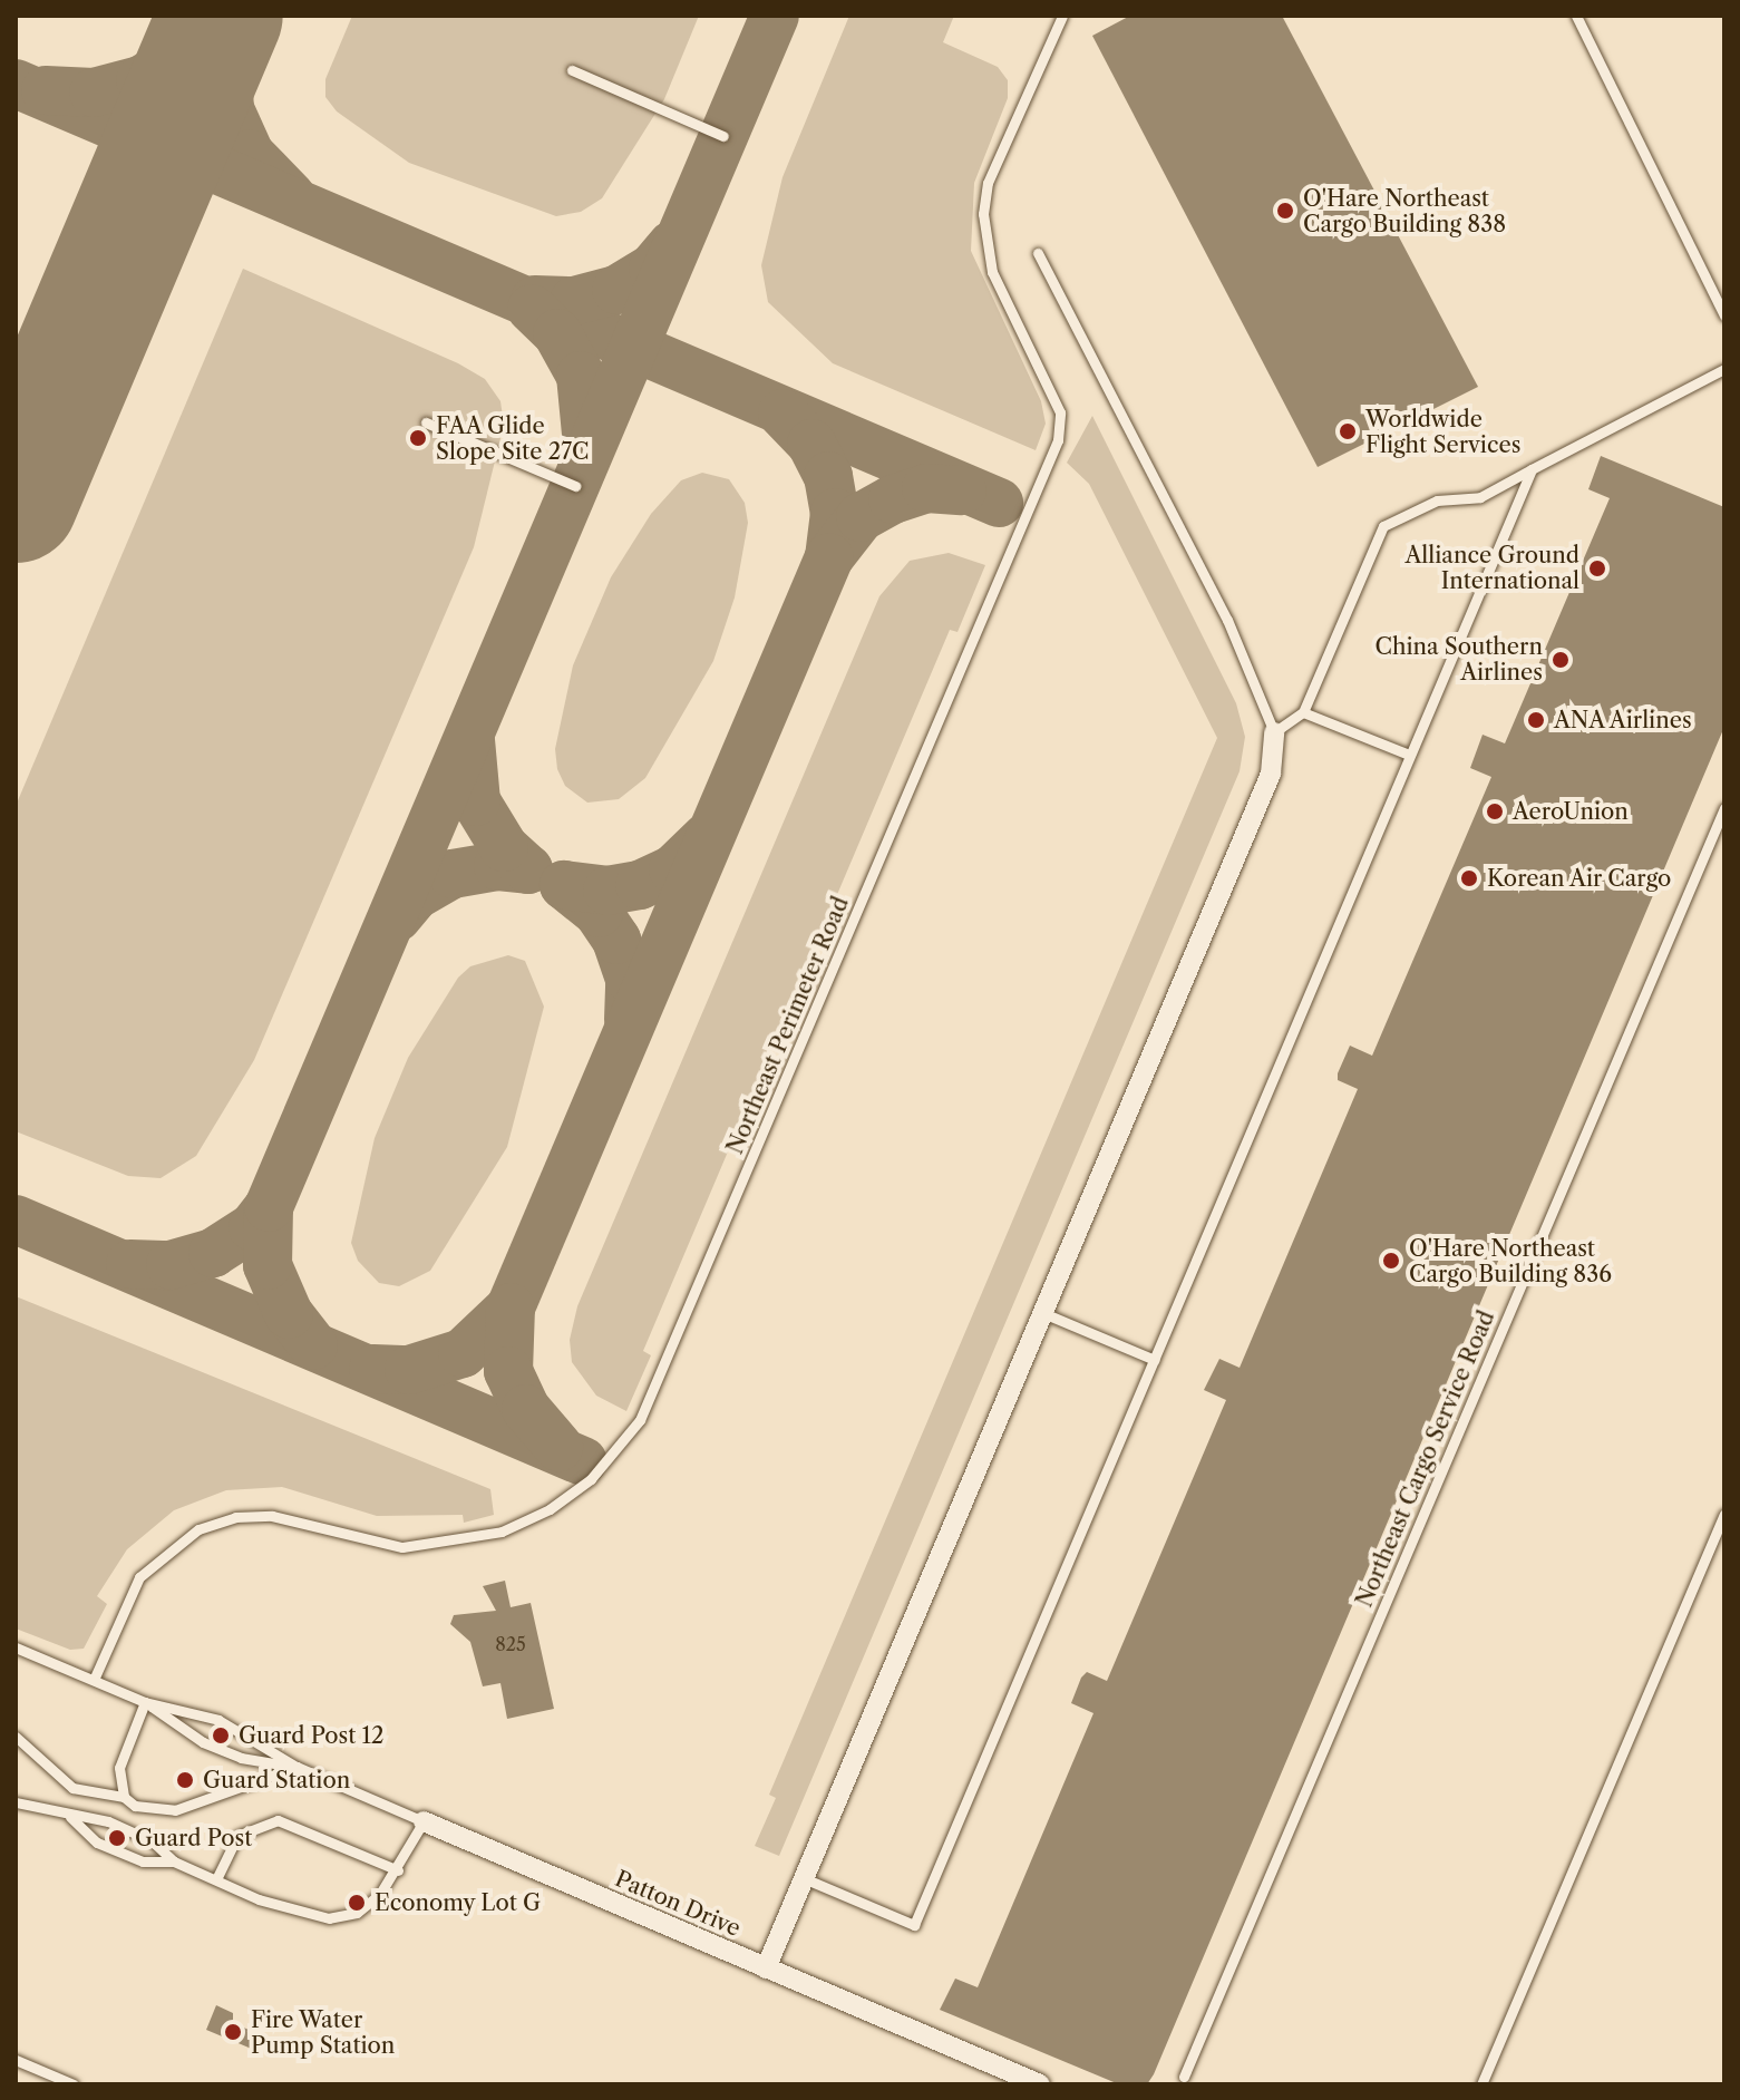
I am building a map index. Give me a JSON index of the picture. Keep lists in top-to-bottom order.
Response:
{
  "streets": {
    "street": ["Patton Drive"],
    "lane": ["Northeast Perimeter Road", "Northeast Cargo Service Road"]
  },
  "crossings": [
    ["Northeast Perimeter Road", "Patton Drive"]
  ],
  "places": [
    "O'Hare Northeast Cargo Building 838",
    "Worldwide Flight Services",
    "FAA Glide Slope Site 27C",
    "Alliance Ground International",
    "China Southern Airlines",
    "ANA Airlines",
    "AeroUnion",
    "Korean Air Cargo",
    "O'Hare Northeast Cargo Building 836",
    "Guard Post 12",
    "Guard Station",
    "Guard Post",
    "Economy Lot G",
    "Fire Water Pump Station"
  ],
  "house_numbers": ["825"]
}
